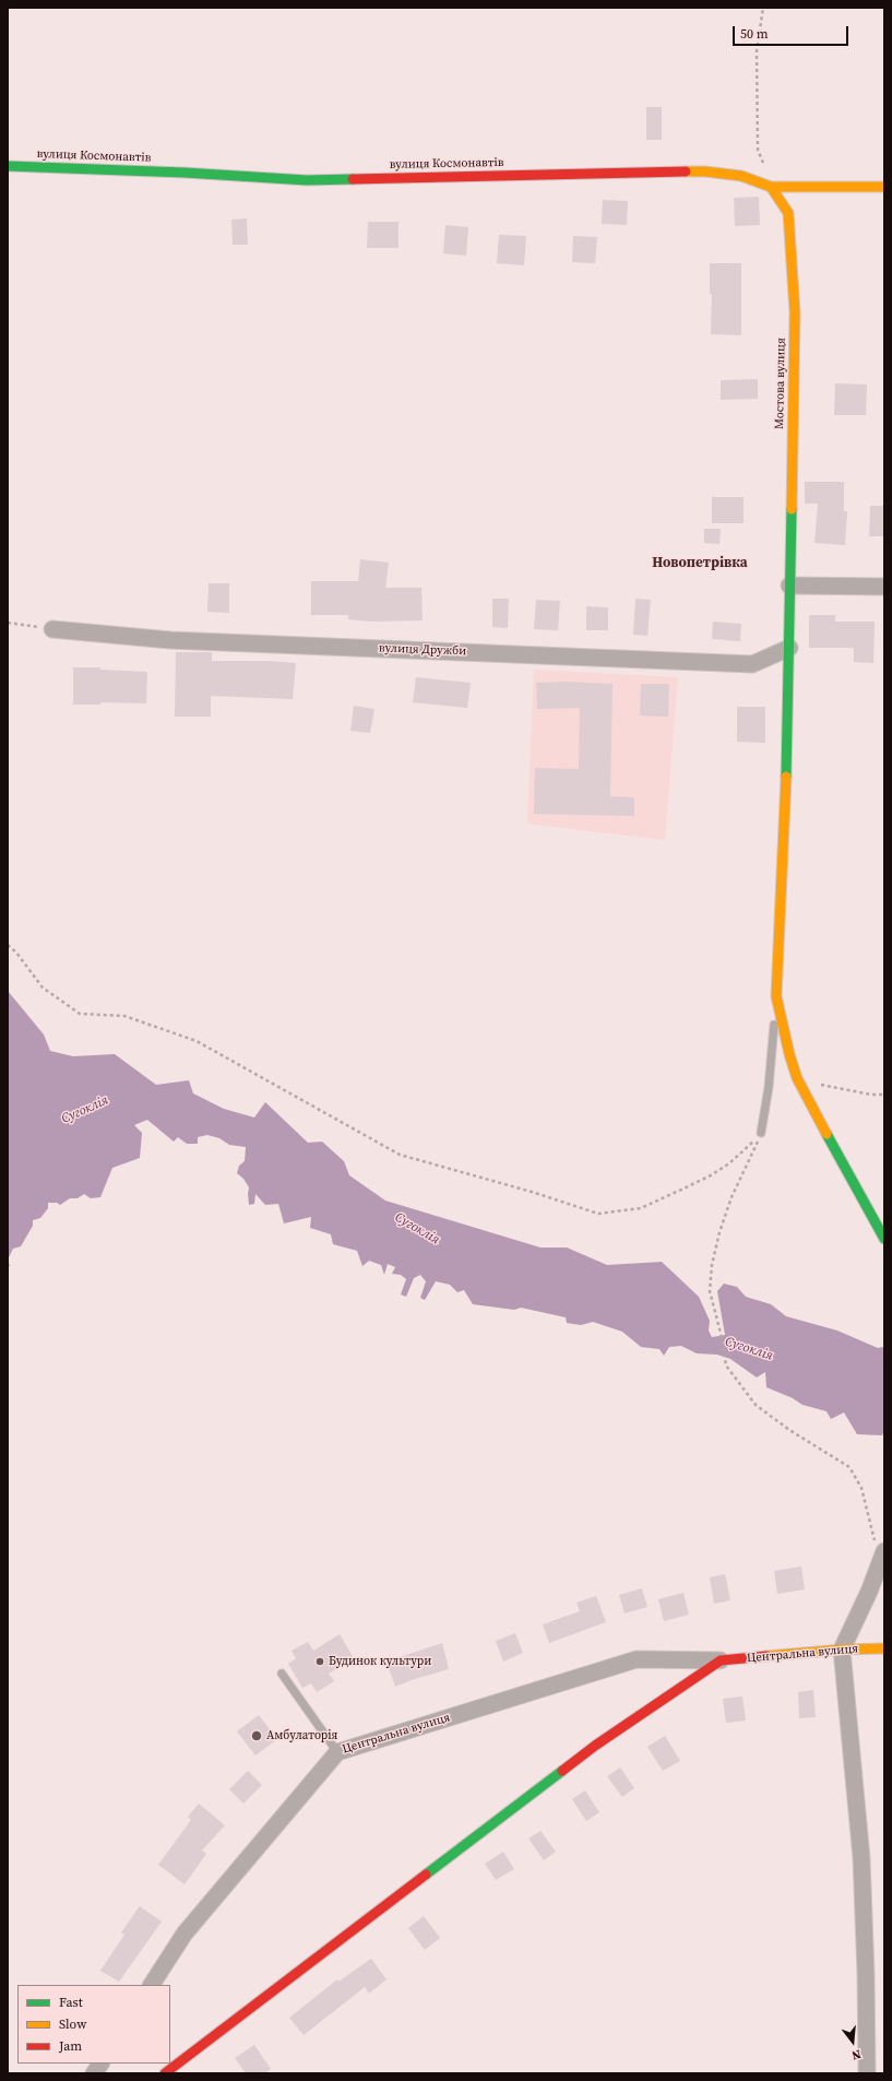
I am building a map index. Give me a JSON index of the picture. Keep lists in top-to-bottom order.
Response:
{
  "streets": {
    "street": [
      "вулиця Космонавтів",
      "Мостова вулиця",
      "вулиця Дружби",
      "Центральна вулиця"
    ]
  },
  "crossings": [
    ["вулиця Космонавтів", "Мостова вулиця"],
    ["Мостова вулиця", "вулиця Дружби"]
  ],
  "districts": ["Новопетрівка"],
  "water": ["Сугоклія"],
  "places": ["Будинок культури", "Амбулаторія"],
  "legend": ["Fast", "Slow", "Jam"],
  "scale_bar": "50 m",
  "north": "bottom"
}
